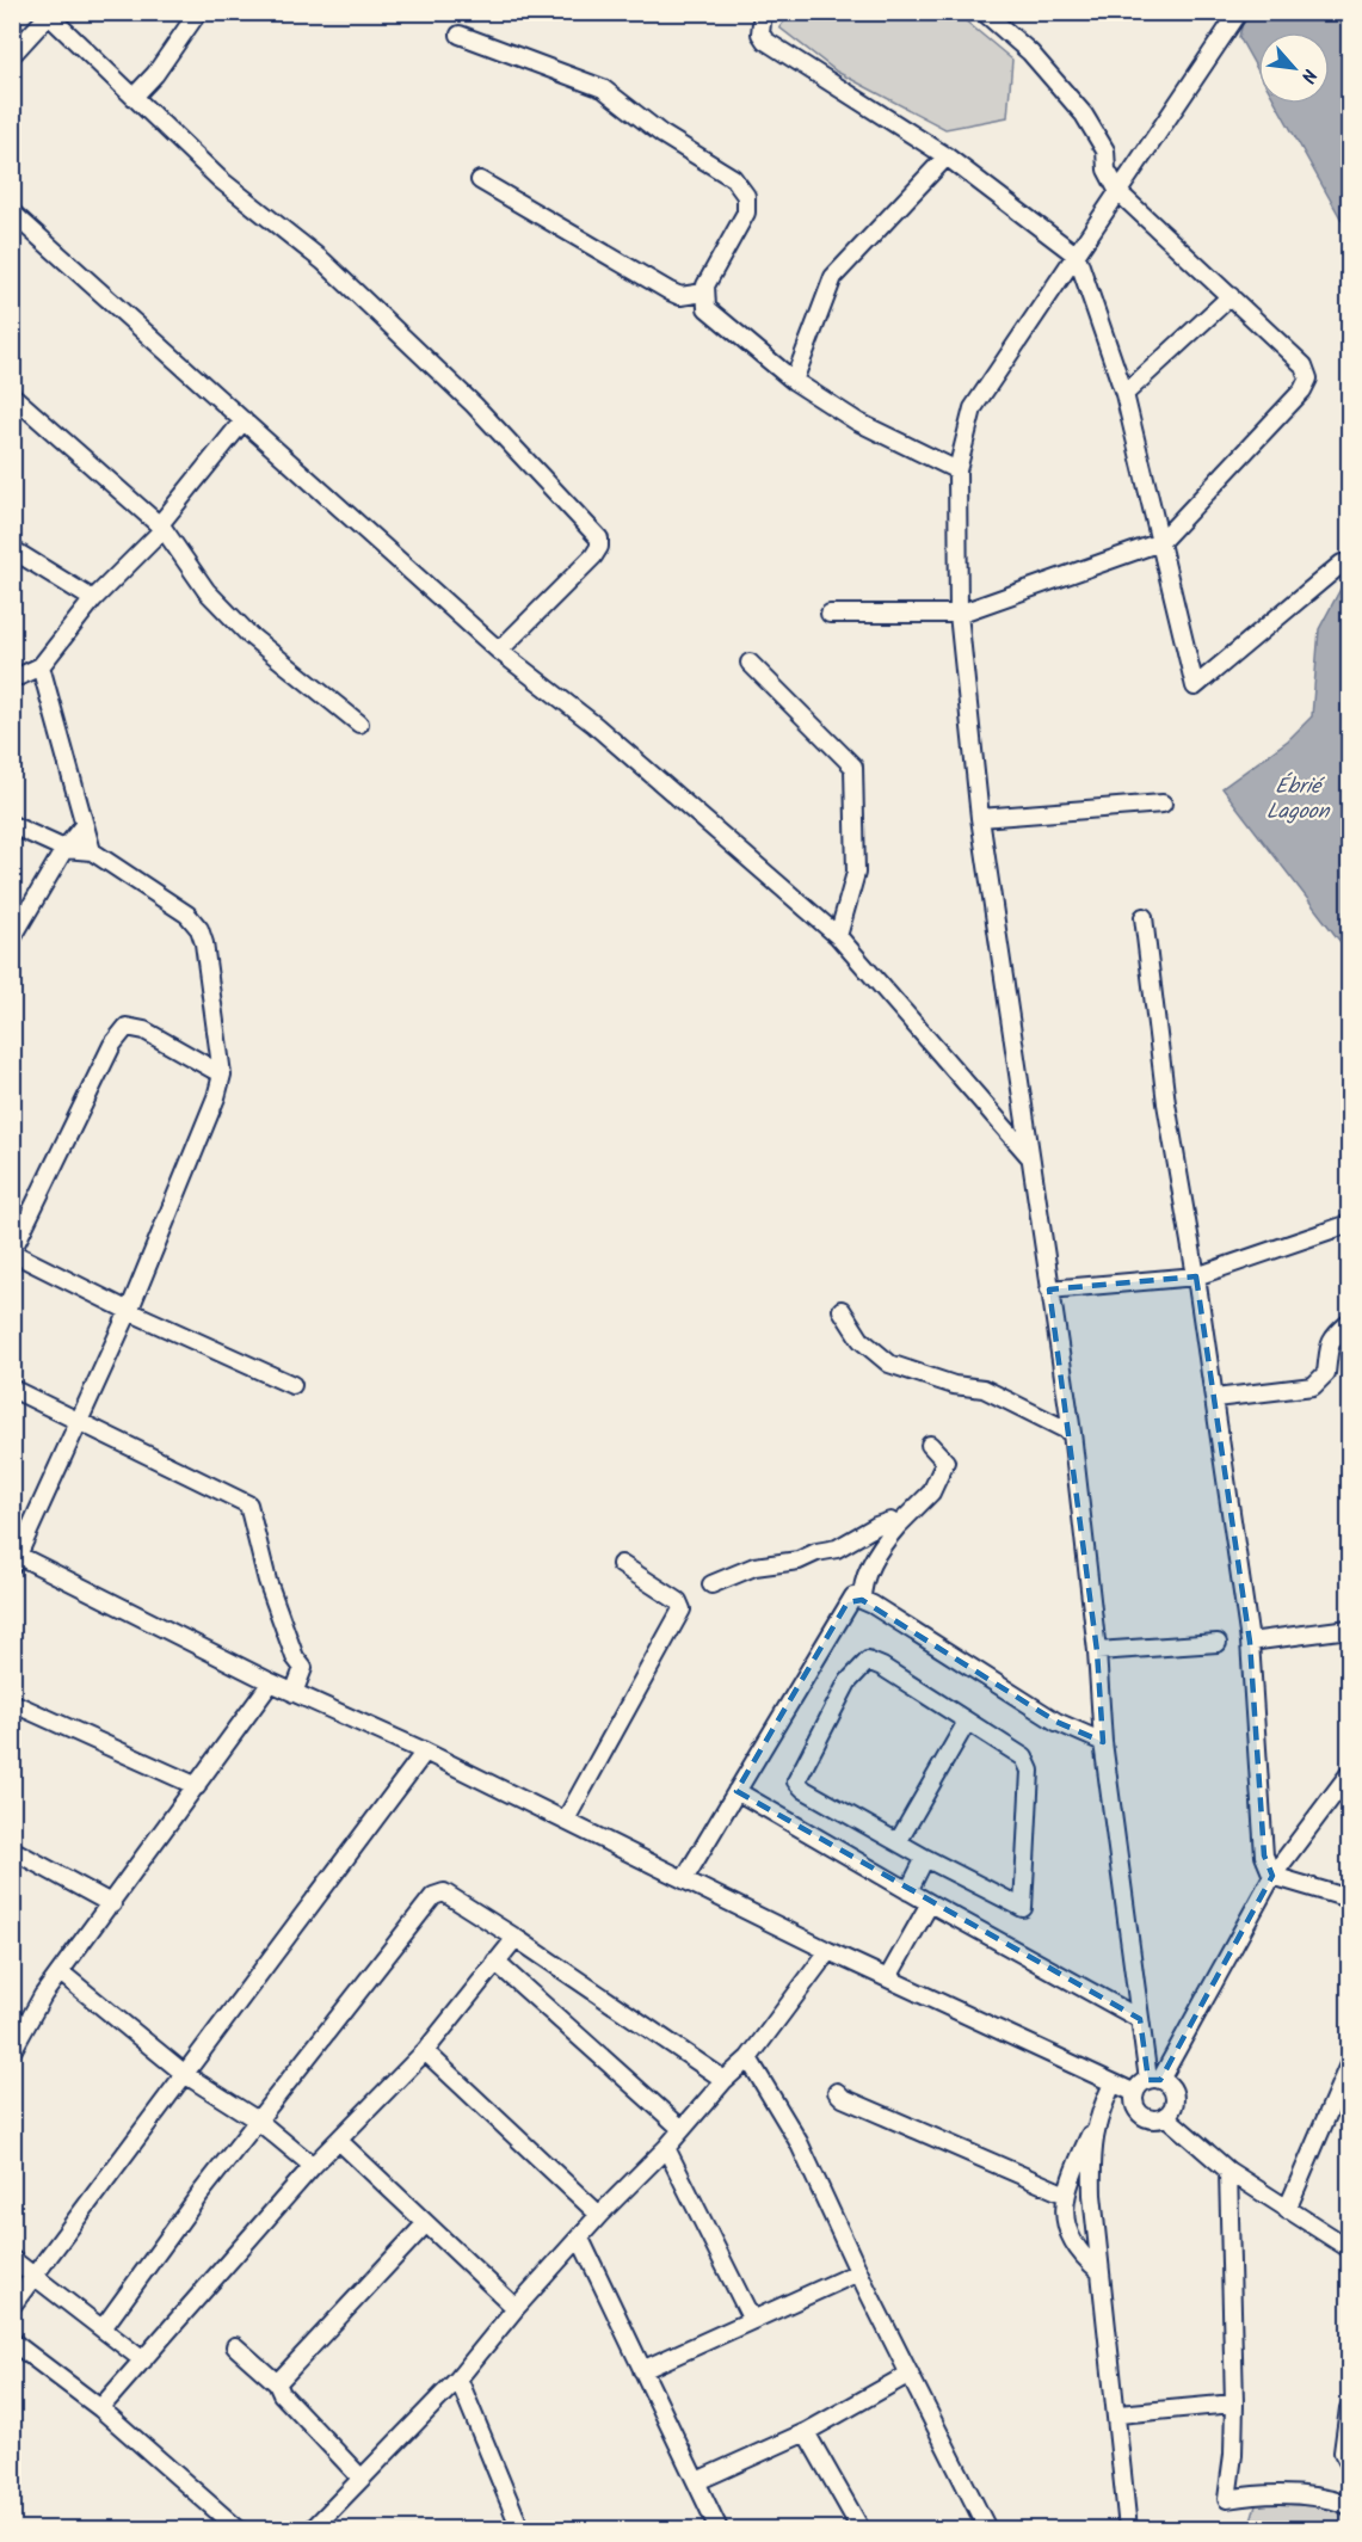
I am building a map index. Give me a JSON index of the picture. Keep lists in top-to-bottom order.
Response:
{
  "water": ["Ébrié Lagoon"],
  "north": "bottom right"
}
